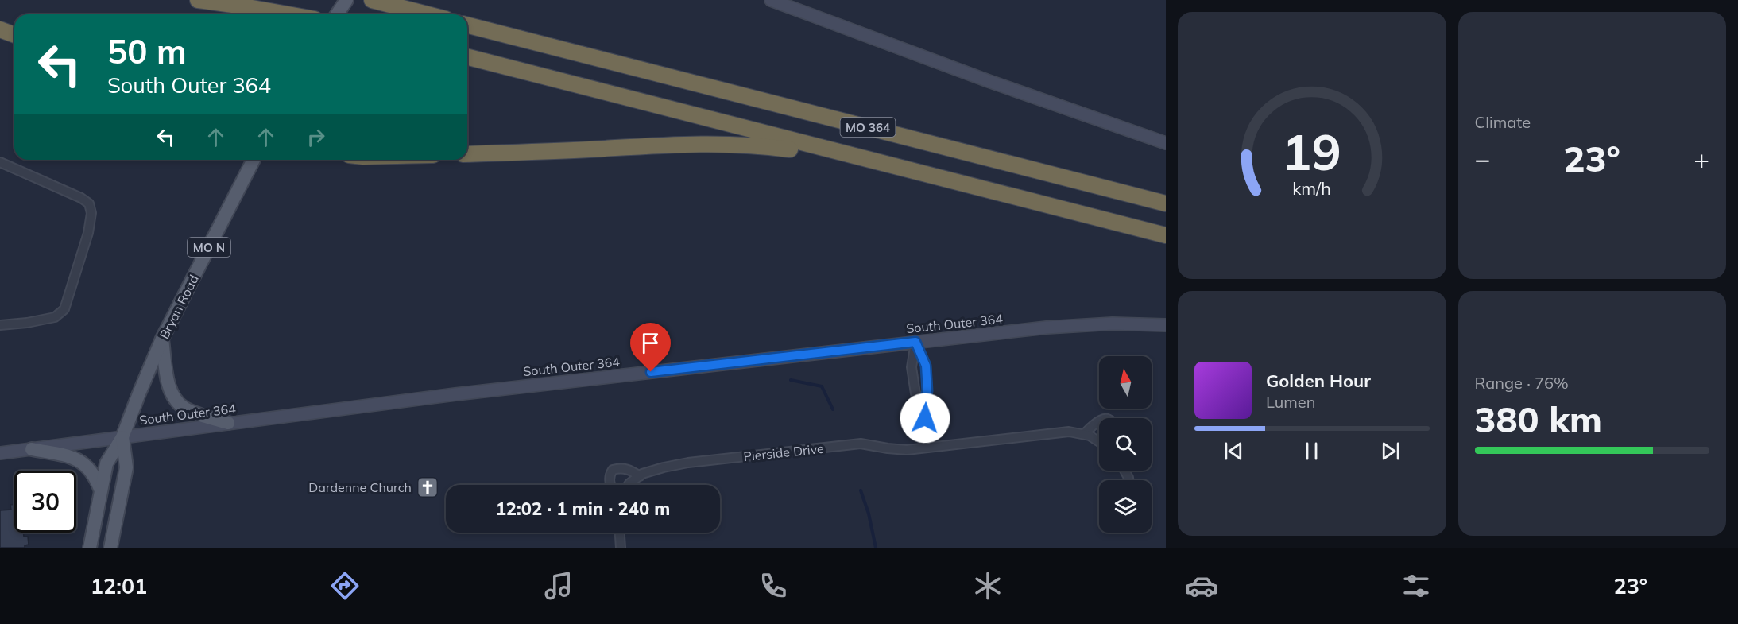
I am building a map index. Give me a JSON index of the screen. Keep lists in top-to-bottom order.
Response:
{
  "streets": {
    "highway": ["MO 364"],
    "main road": ["MO N", "Bryan Road"],
    "street": ["South Outer 364", "Pierside Drive"]
  },
  "crossings": [
    ["Bryan Road", "South Outer 364"]
  ],
  "places": {
    "church": ["Dardenne Church"]
  },
  "north": "top",
  "page": {
    "tile": [
      "Climate",
      ["Range · 76%", "380 km"]
    ],
    "turn": ["50 m", "South Outer 364"],
    "heat": ["−", "23°", "+"],
    "song": ["Golden Hour", "Lumen"],
    "limit": "30",
    "trip": "12:02 · 1 min · 240 m",
    "tabs": ["12:01", "23°"],
    "gauge": ["19", "km/h"]
  }
}
